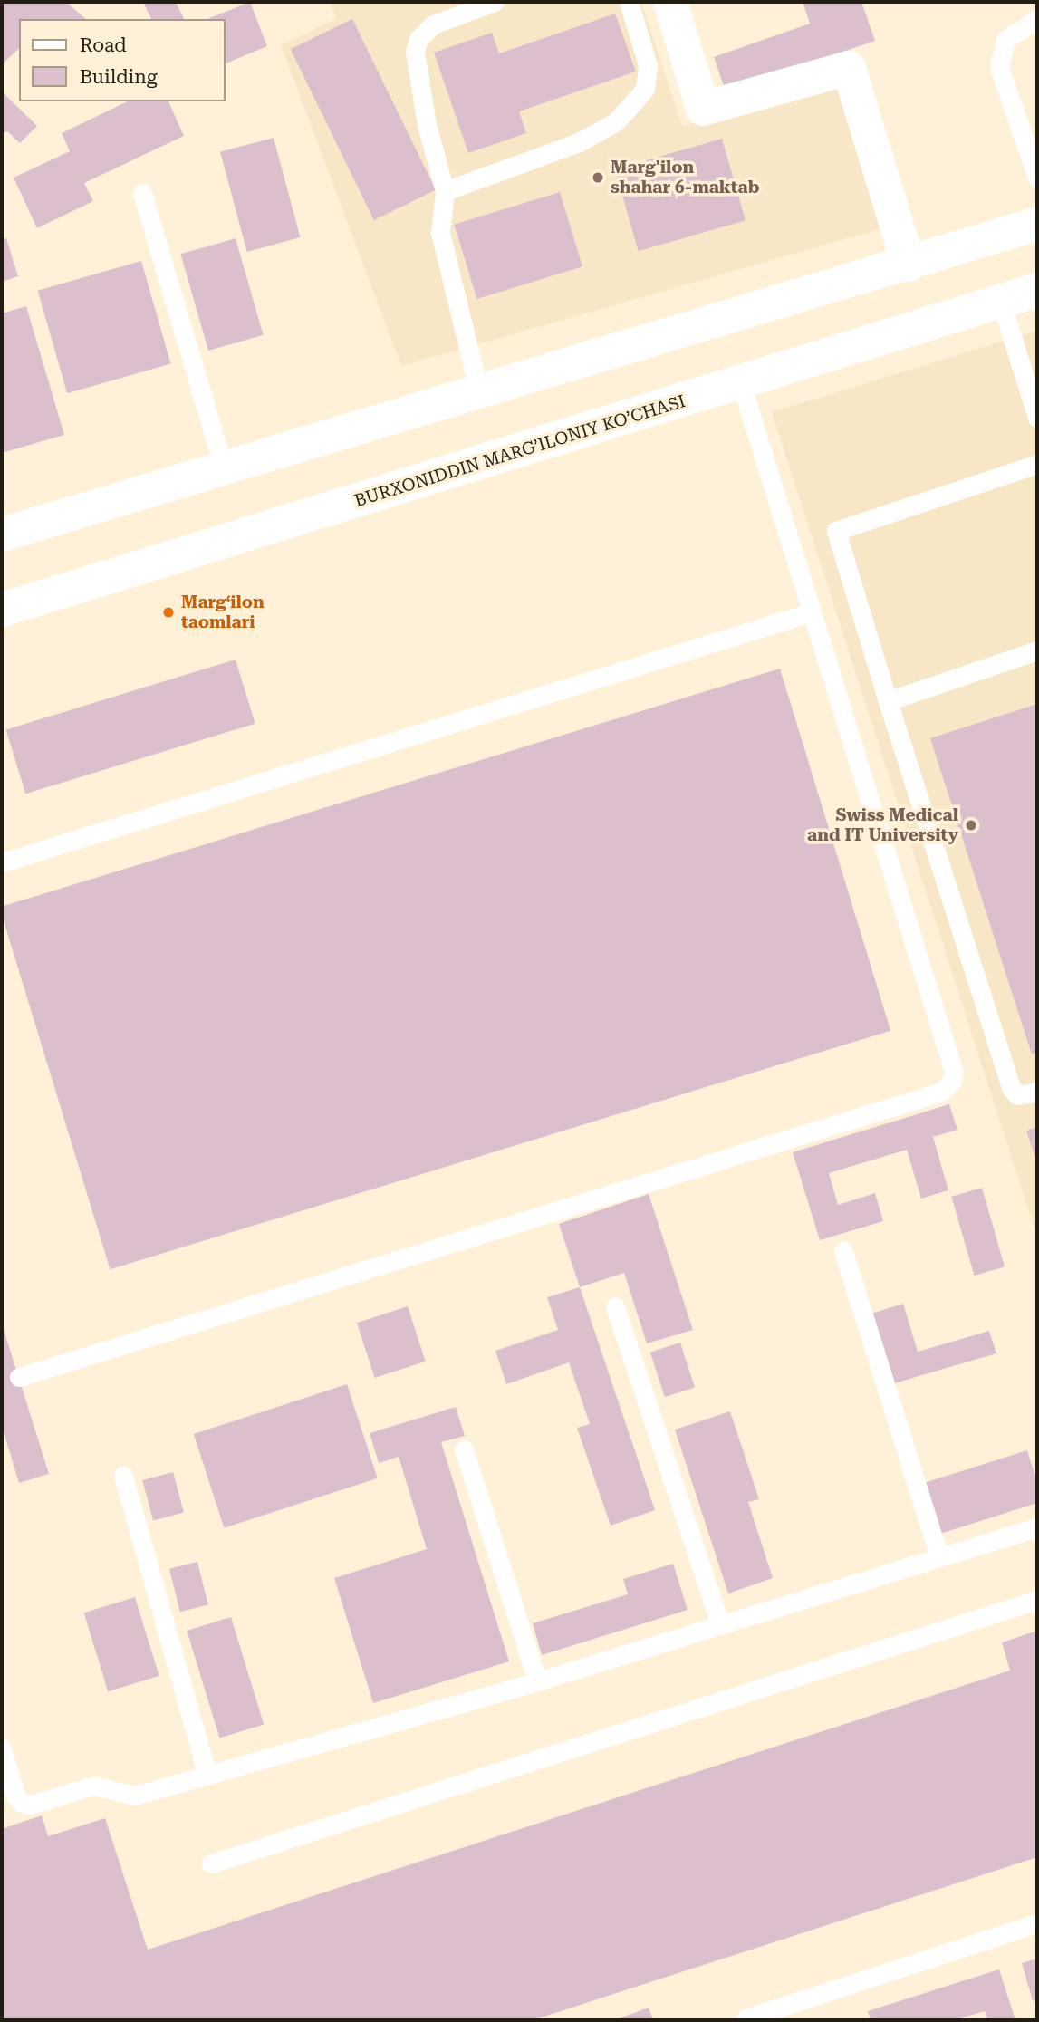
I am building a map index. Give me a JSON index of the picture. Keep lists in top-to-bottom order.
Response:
{
  "streets": {
    "main road": ["BURXONIDDIN MARG’ILONIY KO’CHASI"]
  },
  "places": ["Marg'ilon shahar 6-maktab", "Margʻilon taomlari", "Swiss Medical and IT University"],
  "legend": ["Road", "Building"]
}
